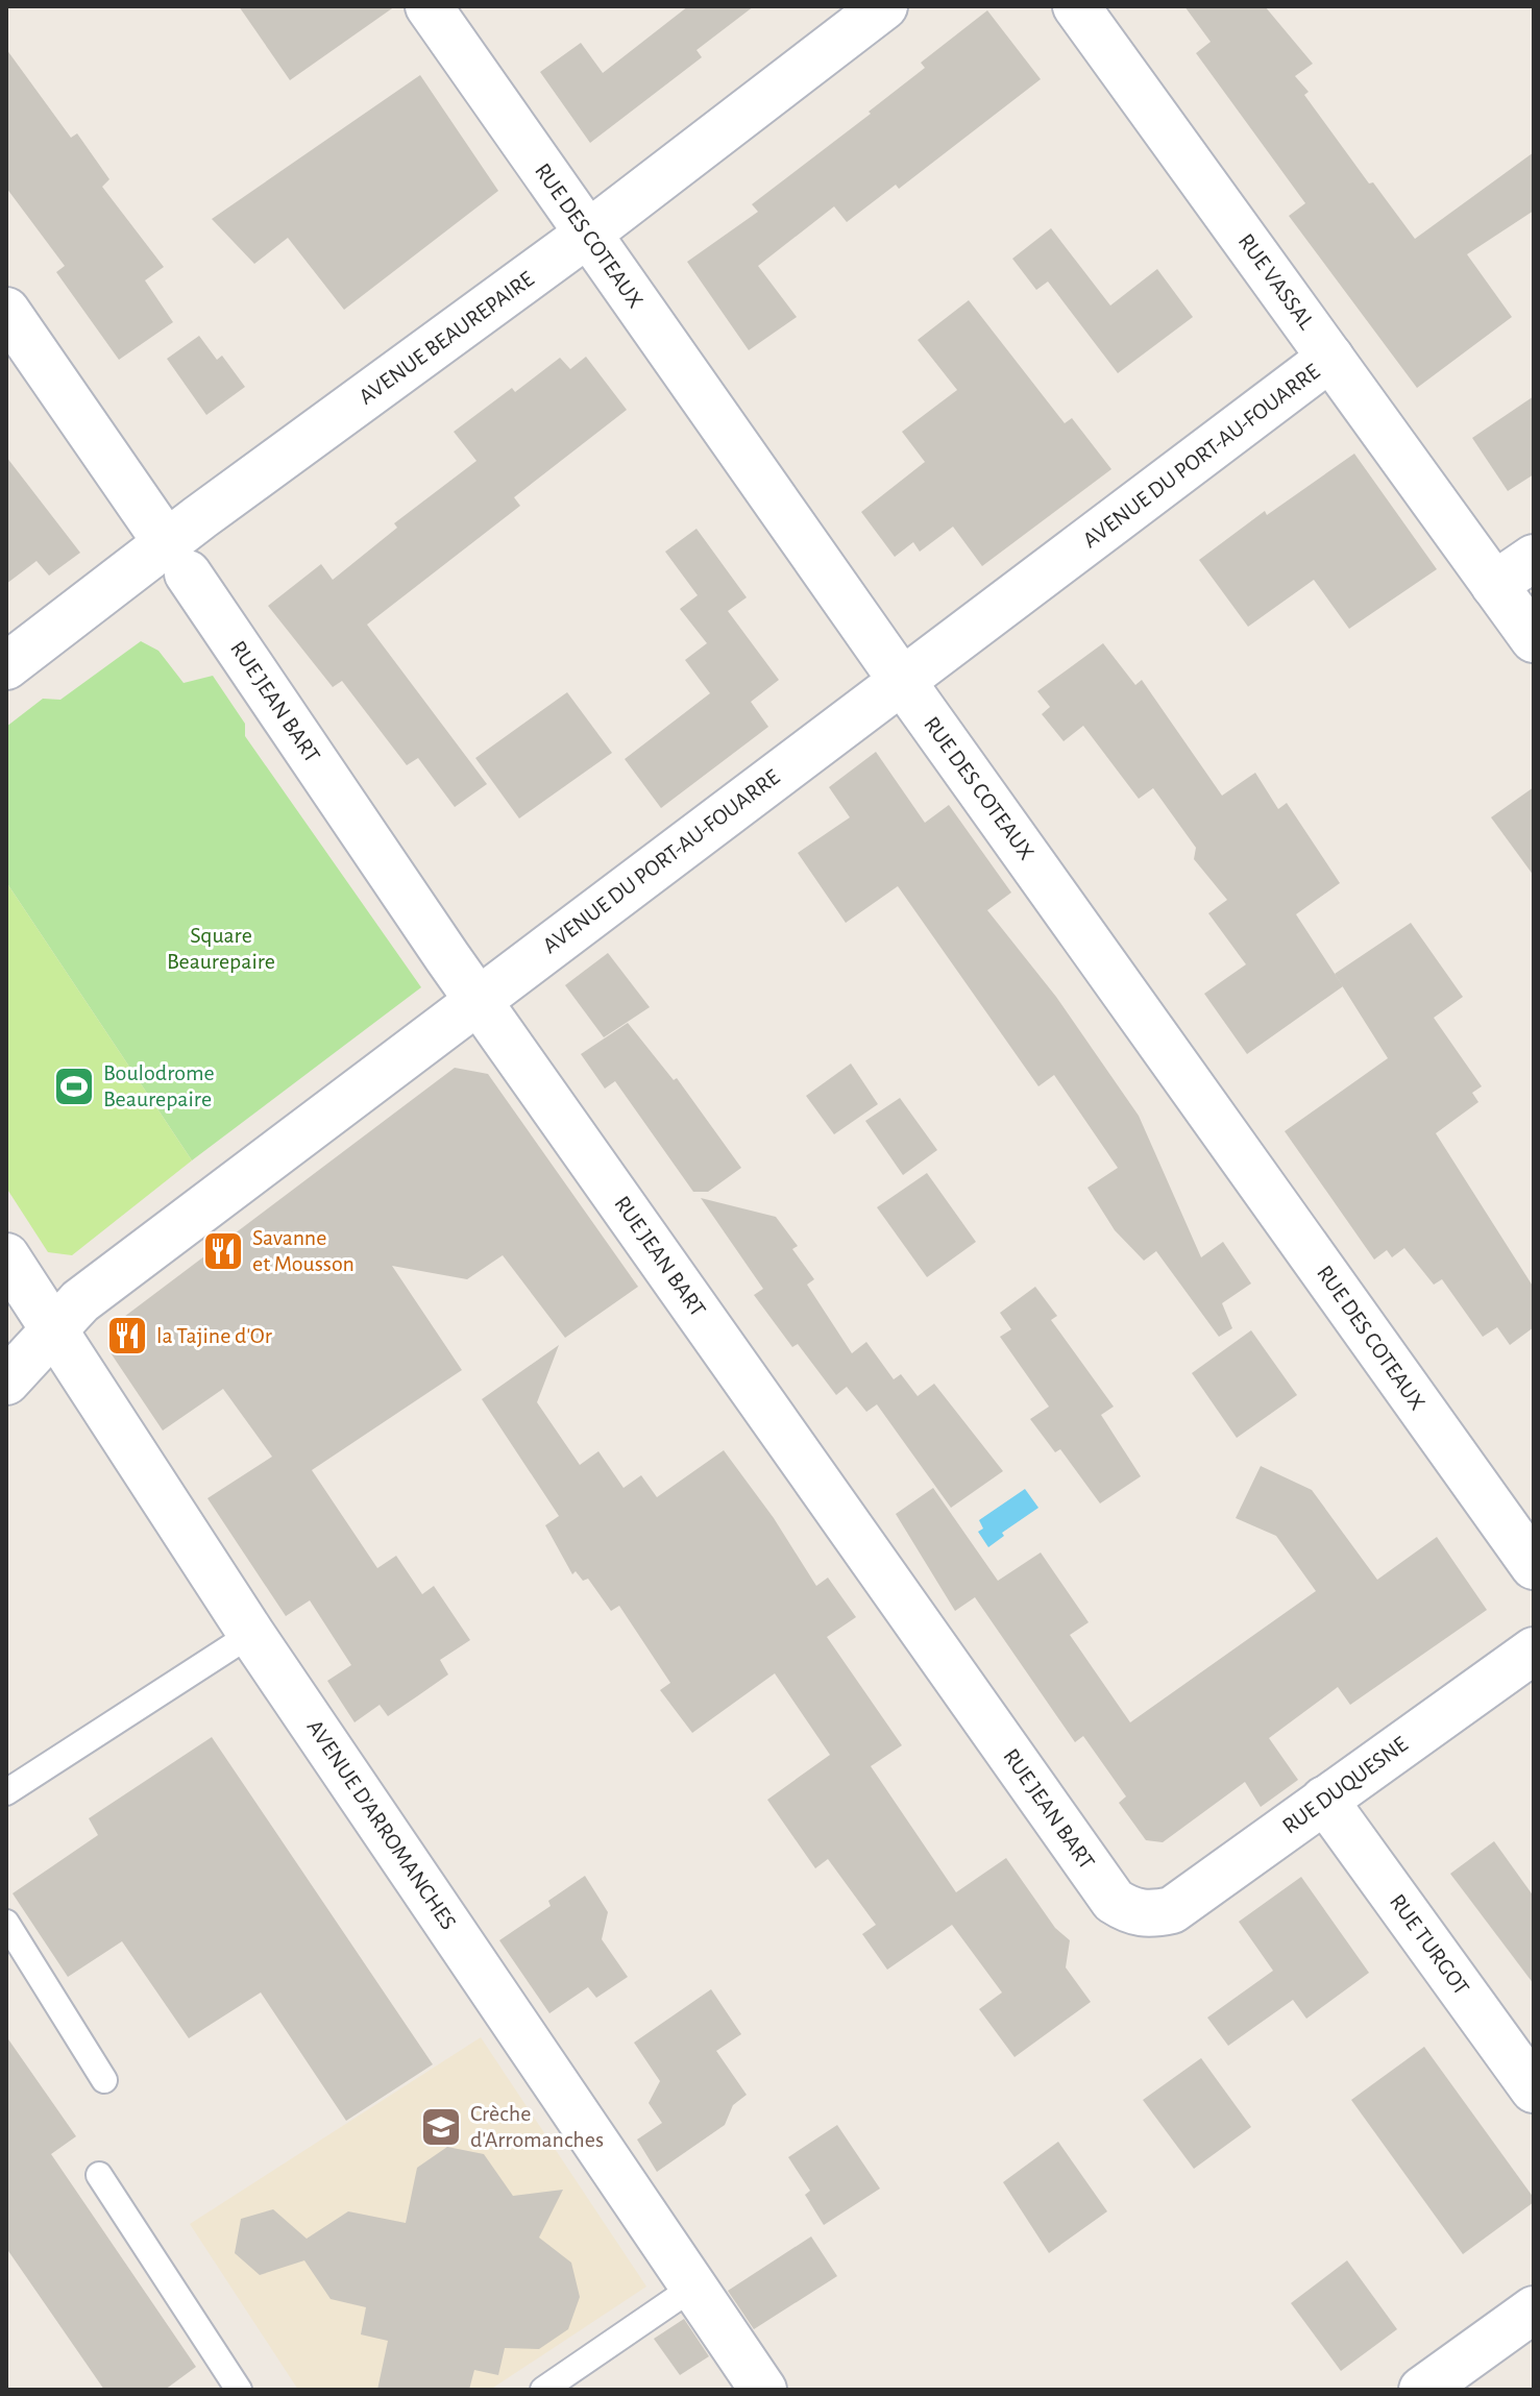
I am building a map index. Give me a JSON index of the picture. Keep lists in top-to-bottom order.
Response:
{
  "streets": {
    "street": [
      "RUE DES COTEAUX",
      "RUE VASSAL",
      "AVENUE BEAUREPAIRE",
      "AVENUE DU PORT-AU-FOUARRE",
      "RUE JEAN BART",
      "RUE DUQUESNE",
      "AVENUE D'ARROMANCHES",
      "RUE TURGOT"
    ]
  },
  "crossings": [
    ["RUE DES COTEAUX", "AVENUE BEAUREPAIRE"],
    ["RUE DES COTEAUX", "AVENUE DU PORT-AU-FOUARRE"],
    ["RUE VASSAL", "AVENUE DU PORT-AU-FOUARRE"],
    ["AVENUE BEAUREPAIRE", "RUE JEAN BART"],
    ["AVENUE DU PORT-AU-FOUARRE", "RUE JEAN BART"],
    ["AVENUE DU PORT-AU-FOUARRE", "AVENUE D'ARROMANCHES"],
    ["RUE JEAN BART", "RUE DUQUESNE"],
    ["RUE DUQUESNE", "RUE TURGOT"]
  ],
  "parks": ["Square Beaurepaire"],
  "places": {
    "sports": ["Boulodrome Beaurepaire"],
    "restaurant": ["Savanne et Mousson", "la Tajine d'Or"],
    "school or university": ["Crèche d'Arromanches"]
  }
}
